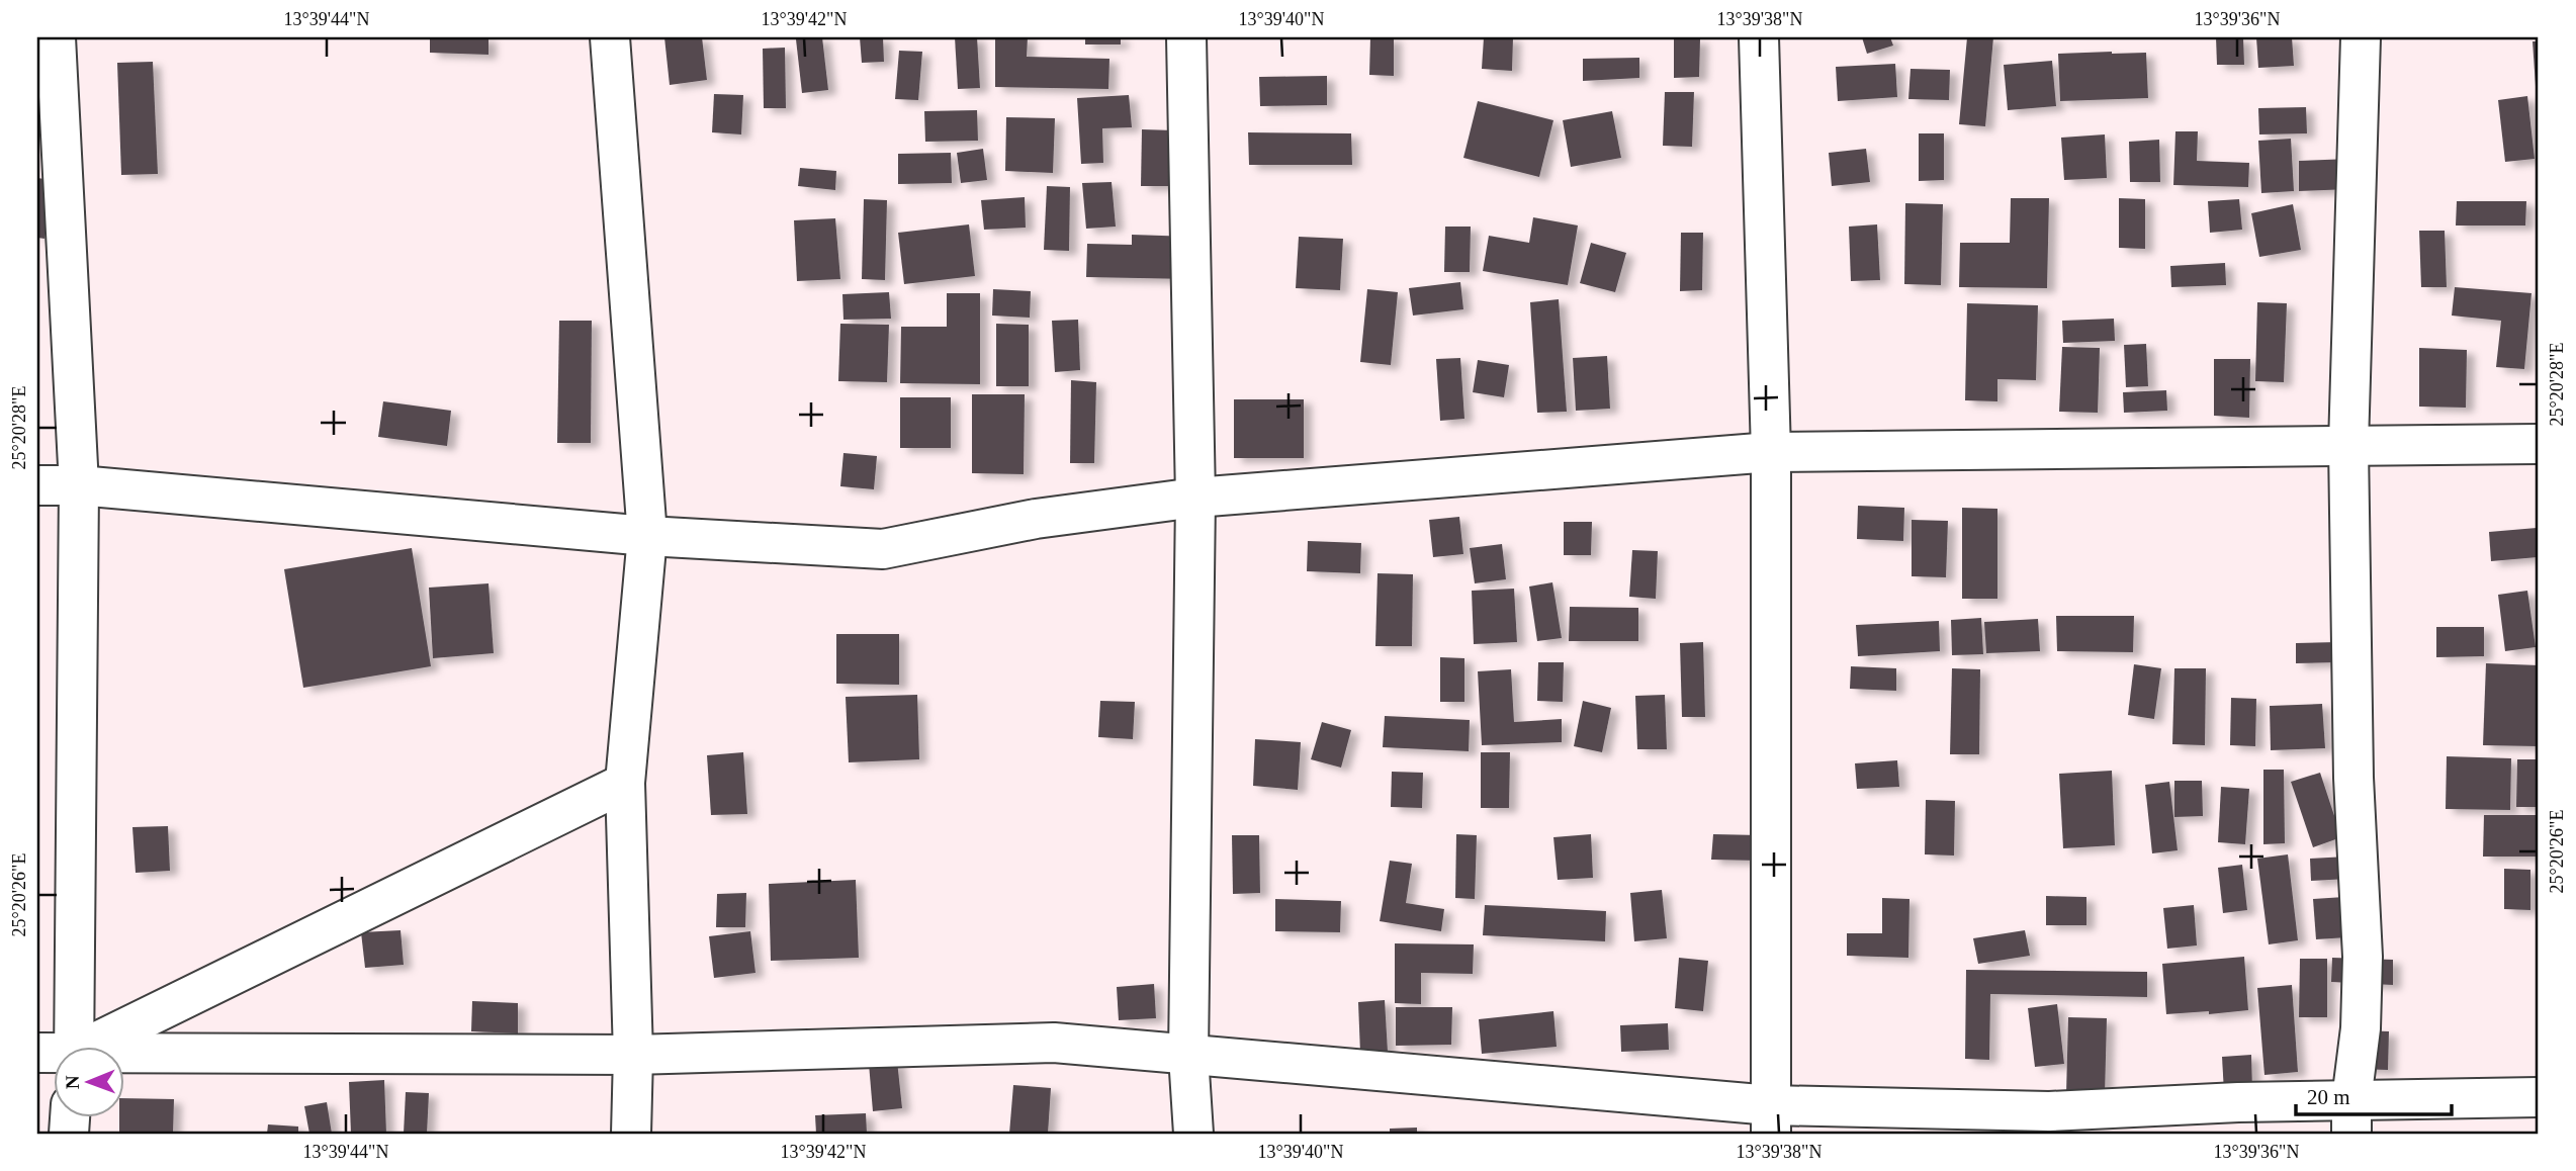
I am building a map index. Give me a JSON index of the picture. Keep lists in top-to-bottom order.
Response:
{
  "scale_bar": "20 m",
  "north": "left",
  "coordinates": [
    "13°39'44\"N",
    "13°39'42\"N",
    "13°39'40\"N",
    "13°39'38\"N",
    "13°39'36\"N",
    "25°20'28\"E",
    "25°20'26\"E"
  ]
}
